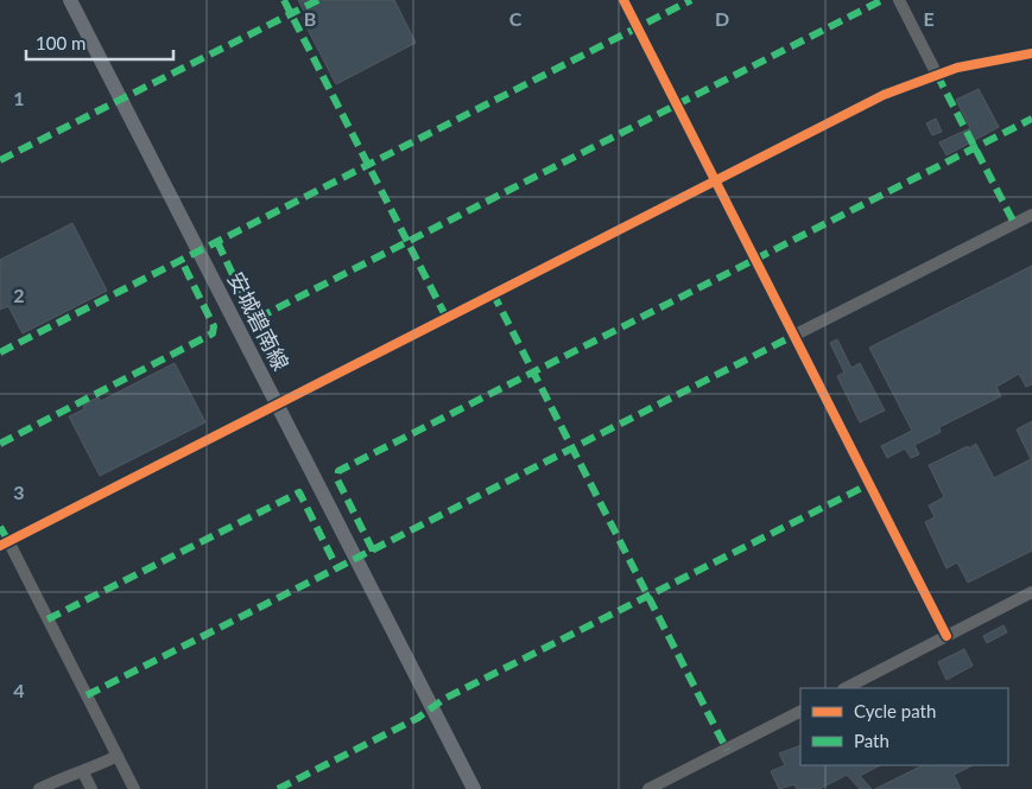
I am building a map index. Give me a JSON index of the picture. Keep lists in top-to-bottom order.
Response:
{
  "streets": {
    "main road": ["安城碧南線"]
  },
  "legend": ["Cycle path", "Path"],
  "scale_bar": "100 m",
  "grid": {
    "columns": [
      "B",
      "C",
      "D",
      "E"
    ],
    "rows": [
      "1",
      "2",
      "3",
      "4"
    ]
  }
}
